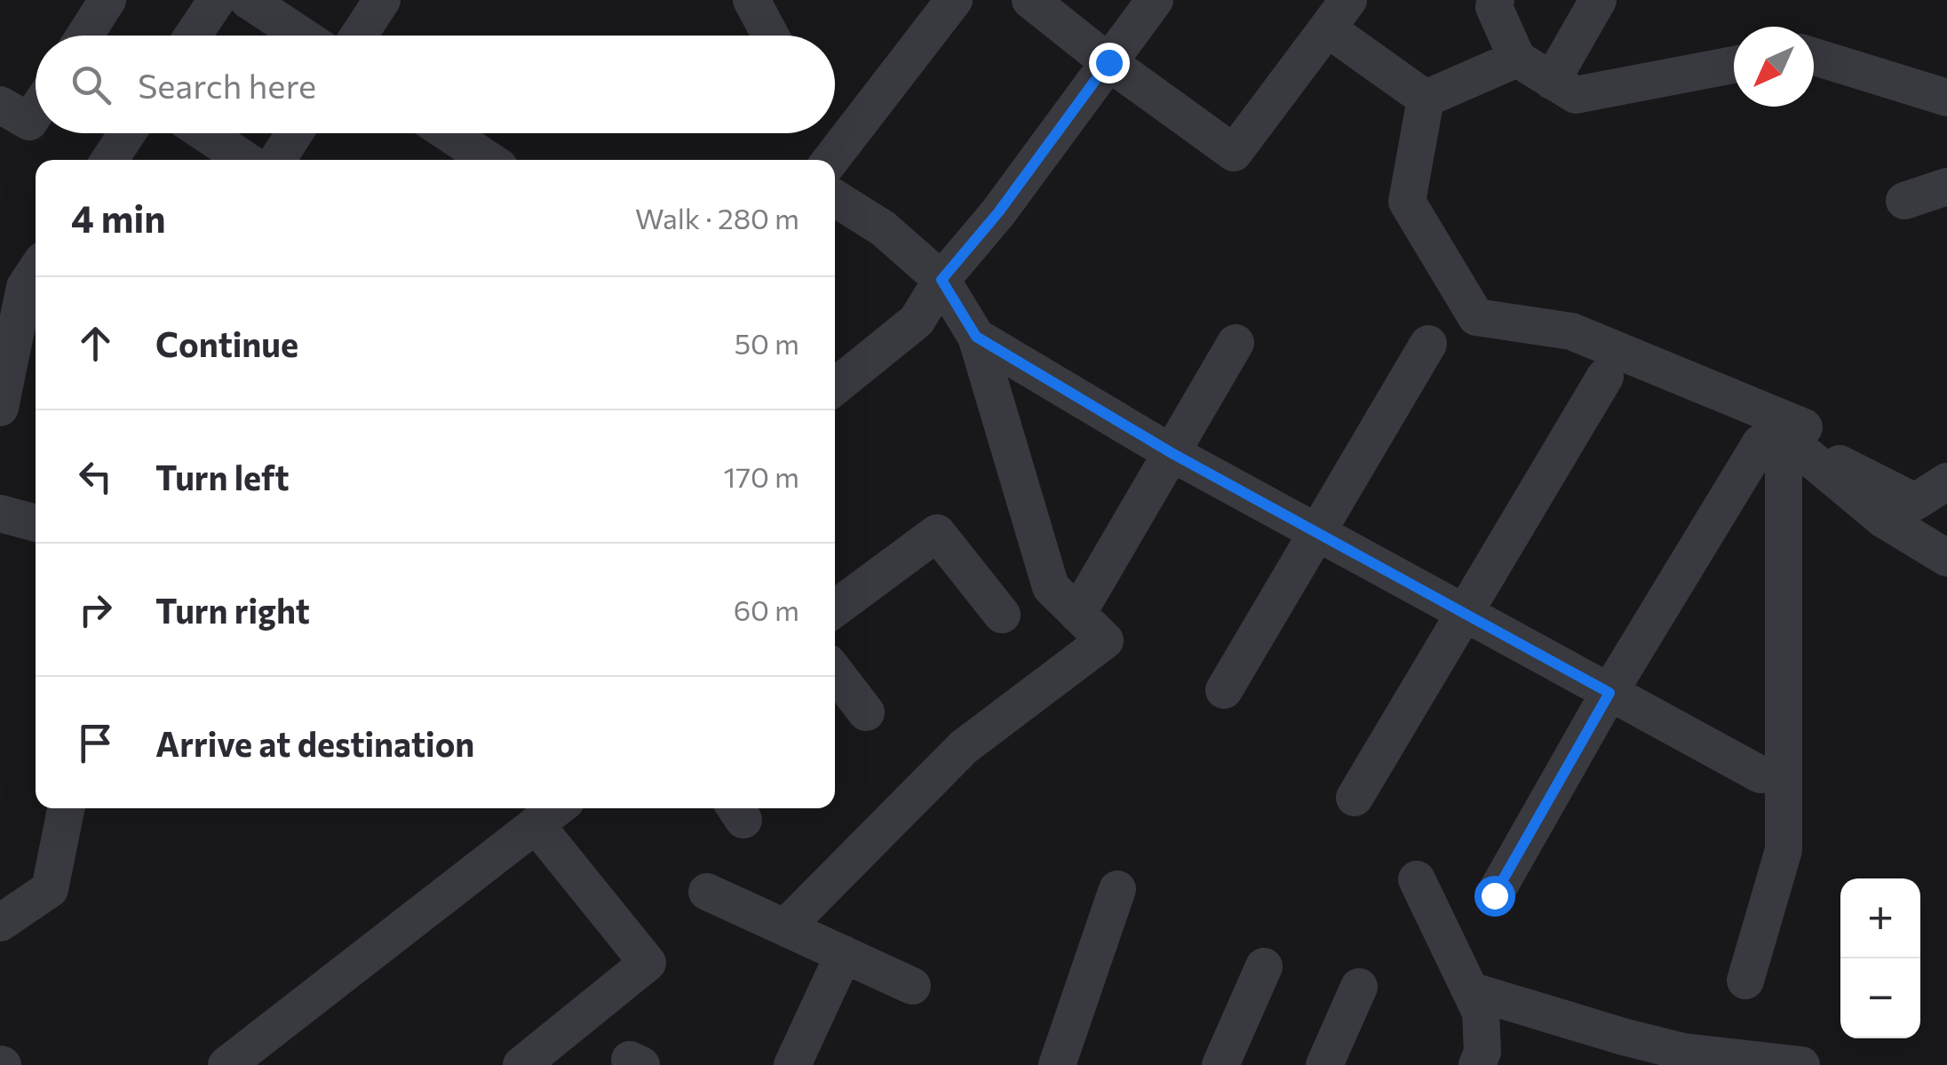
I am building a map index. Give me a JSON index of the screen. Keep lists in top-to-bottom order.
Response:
{
  "north": "bottom left",
  "page": {
    "search": "Search here",
    "heading": ["4 min", "Walk · 280 m"],
    "list": [
      ["Continue", "50 m"],
      ["Turn left", "170 m"],
      ["Turn right", "60 m"],
      "Arrive at destination"
    ],
    "map_buttons": ["+", "−"]
  }
}
